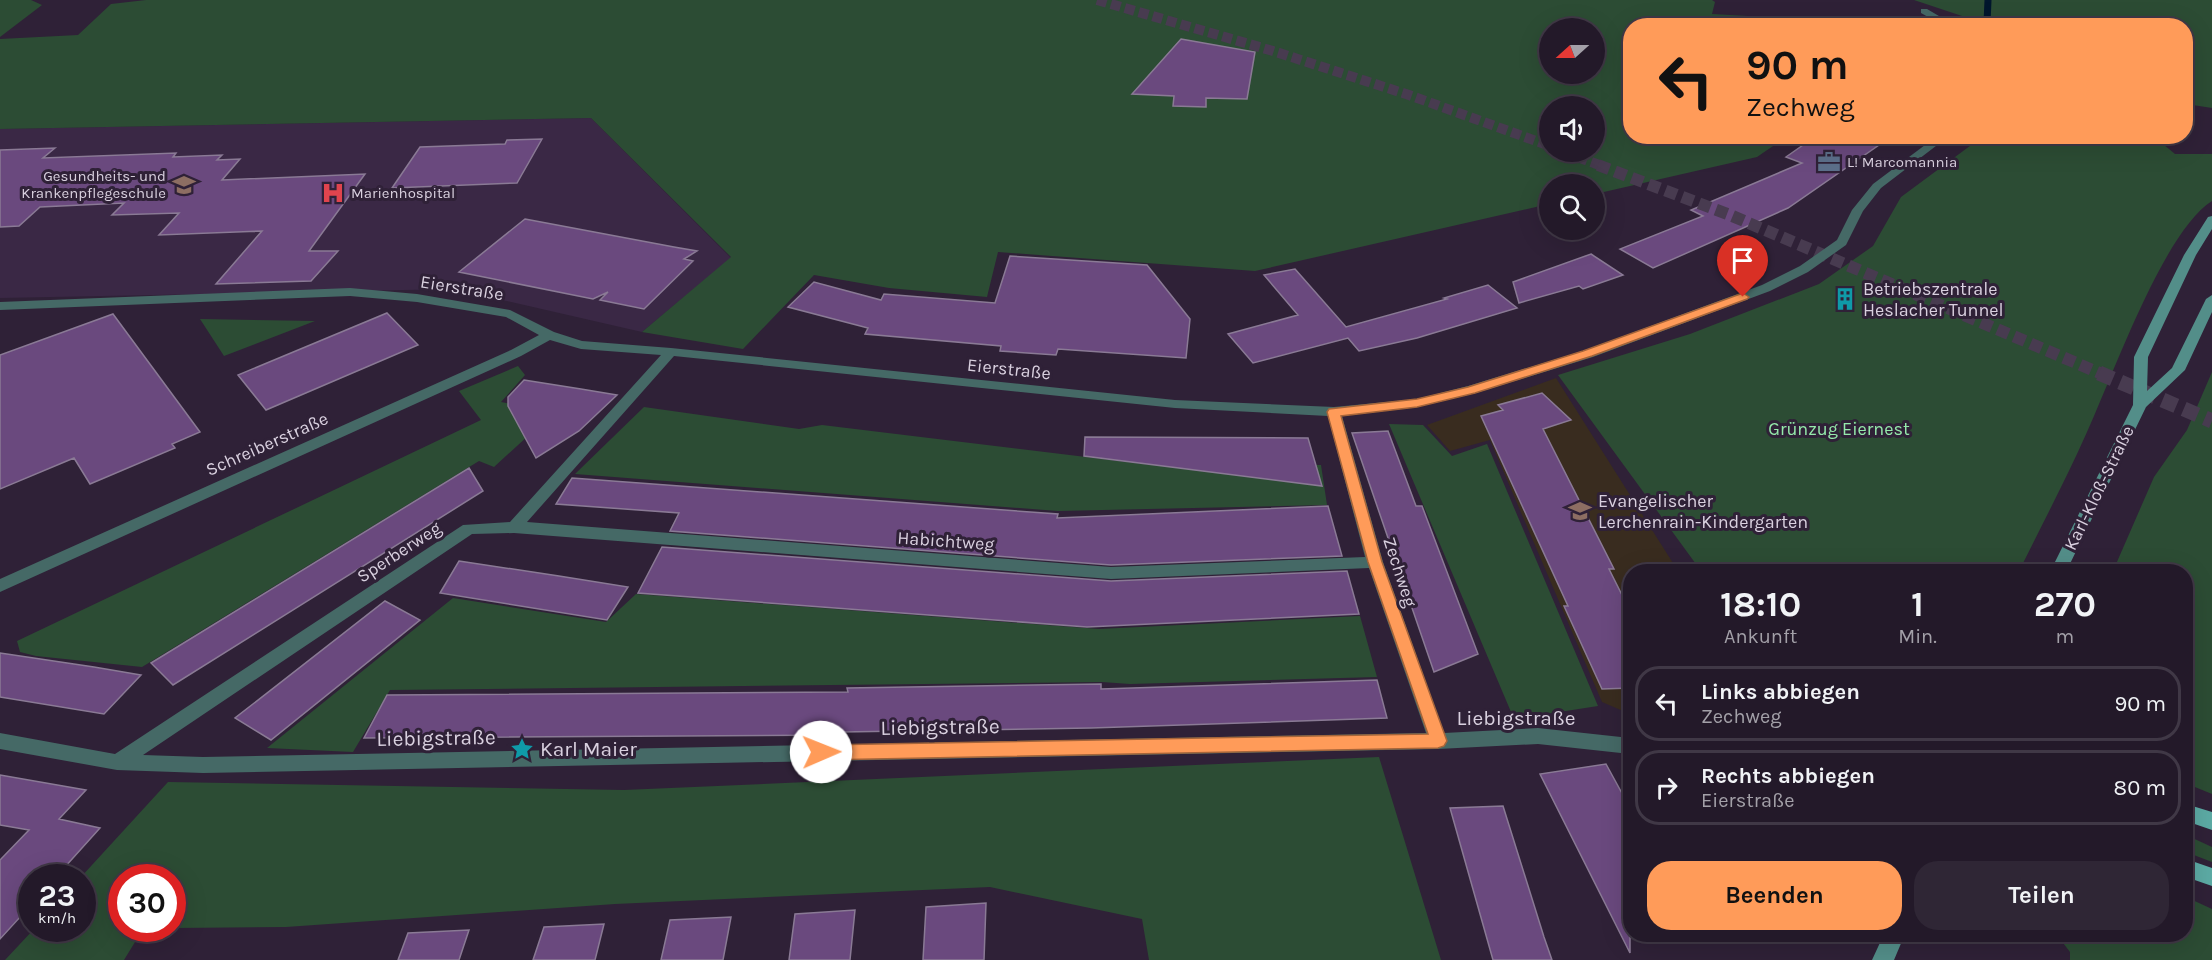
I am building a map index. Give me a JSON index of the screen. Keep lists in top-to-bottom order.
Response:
{
  "streets": {
    "main road": ["Karl-Kloß-Straße"],
    "street": [
      "Eierstraße",
      "Schreiberstraße",
      "Habichtweg",
      "Sperberweg",
      "Zechweg",
      "Liebigstraße"
    ]
  },
  "crossings": [
    ["Eierstraße", "Schreiberstraße"],
    ["Eierstraße", "Zechweg"],
    ["Habichtweg", "Sperberweg"],
    ["Habichtweg", "Zechweg"],
    ["Sperberweg", "Liebigstraße"],
    ["Zechweg", "Liebigstraße"]
  ],
  "parks": ["Grünzug Eiernest"],
  "places": {
    "office": ["L! Marcomannia"],
    "school or university": ["Gesundheits- und Krankenpflegeschule", "Evangelischer Lerchenrain-Kindergarten"],
    "hospital": ["Marienhospital"],
    "building": ["Betriebszentrale Heslacher Tunnel"],
    "place": ["Karl Maier"]
  },
  "north": "left",
  "page": {
    "turn": ["90 m", "Zechweg"],
    "eta": [
      "18:10",
      "Ankunft",
      "1",
      "Min.",
      "270",
      "m"
    ],
    "list": [
      {
        "name": "Links abbiegen",
        "note": "Zechweg",
        "value": "90 m"
      },
      {
        "name": "Rechts abbiegen",
        "note": "Eierstraße",
        "value": "80 m"
      }
    ],
    "buttons": ["Beenden", "Teilen"],
    "speed": "23 km/h",
    "limit": "30"
  }
}
